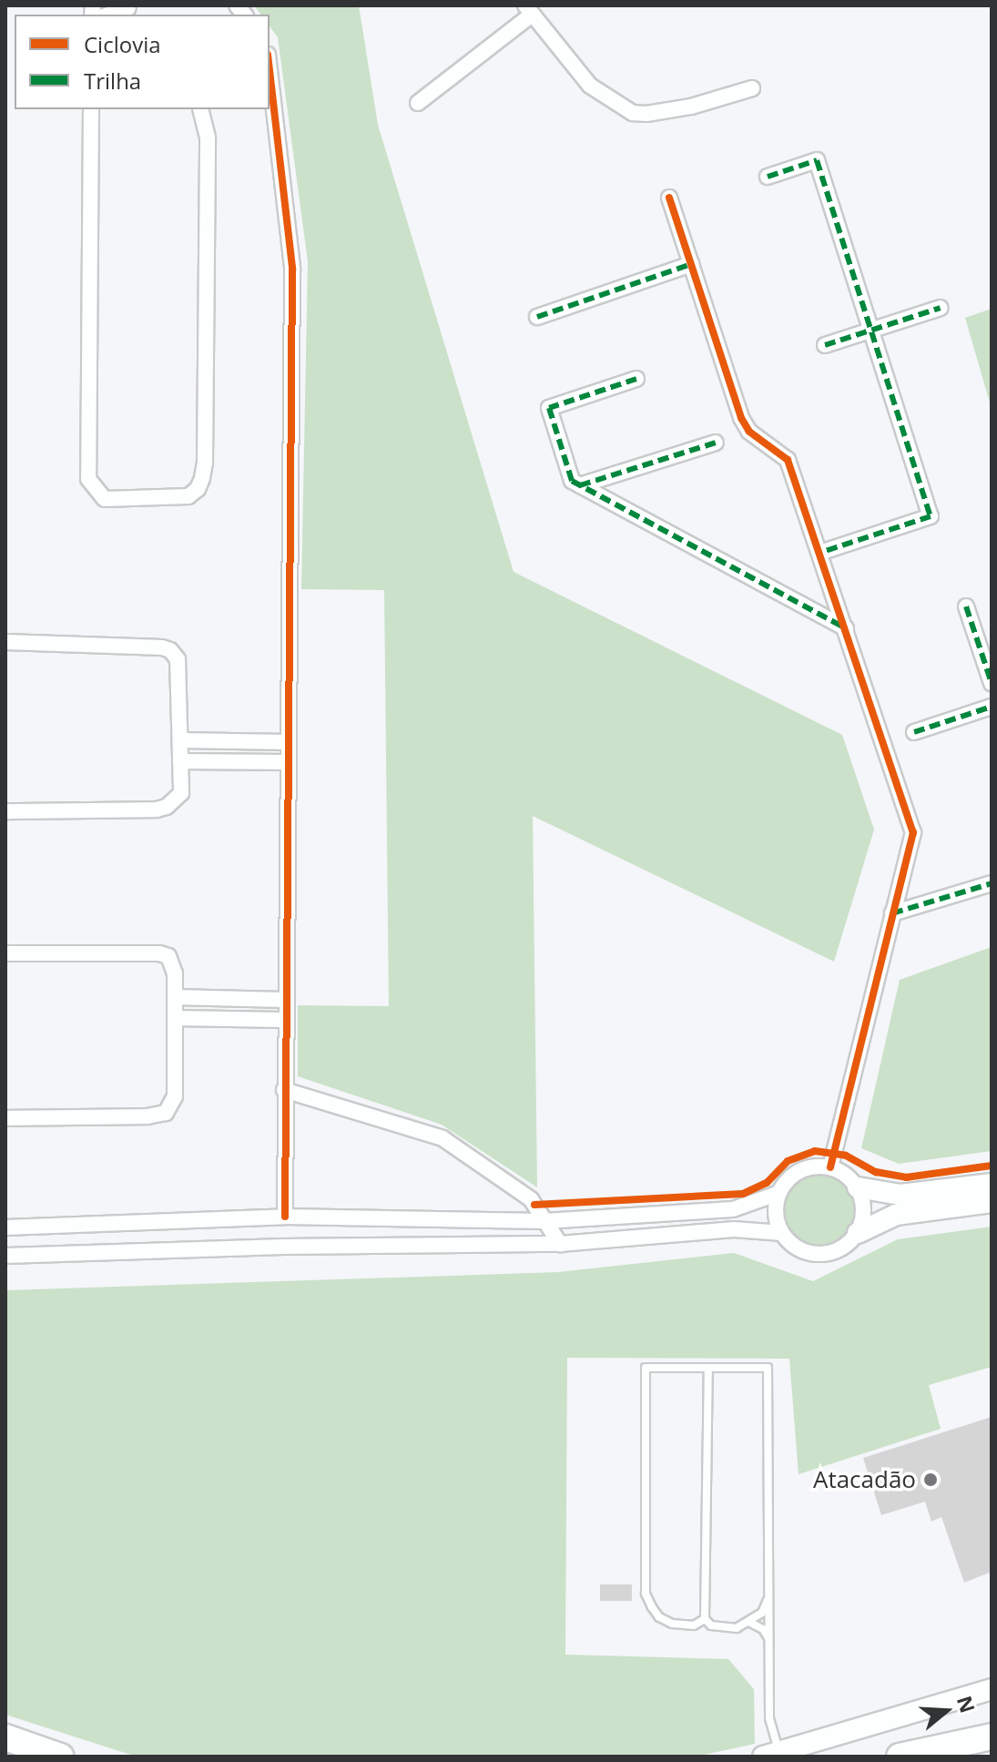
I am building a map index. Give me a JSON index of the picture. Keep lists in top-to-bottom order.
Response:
{
  "places": ["Atacadão"],
  "legend": ["Ciclovia", "Trilha"],
  "north": "right"
}
